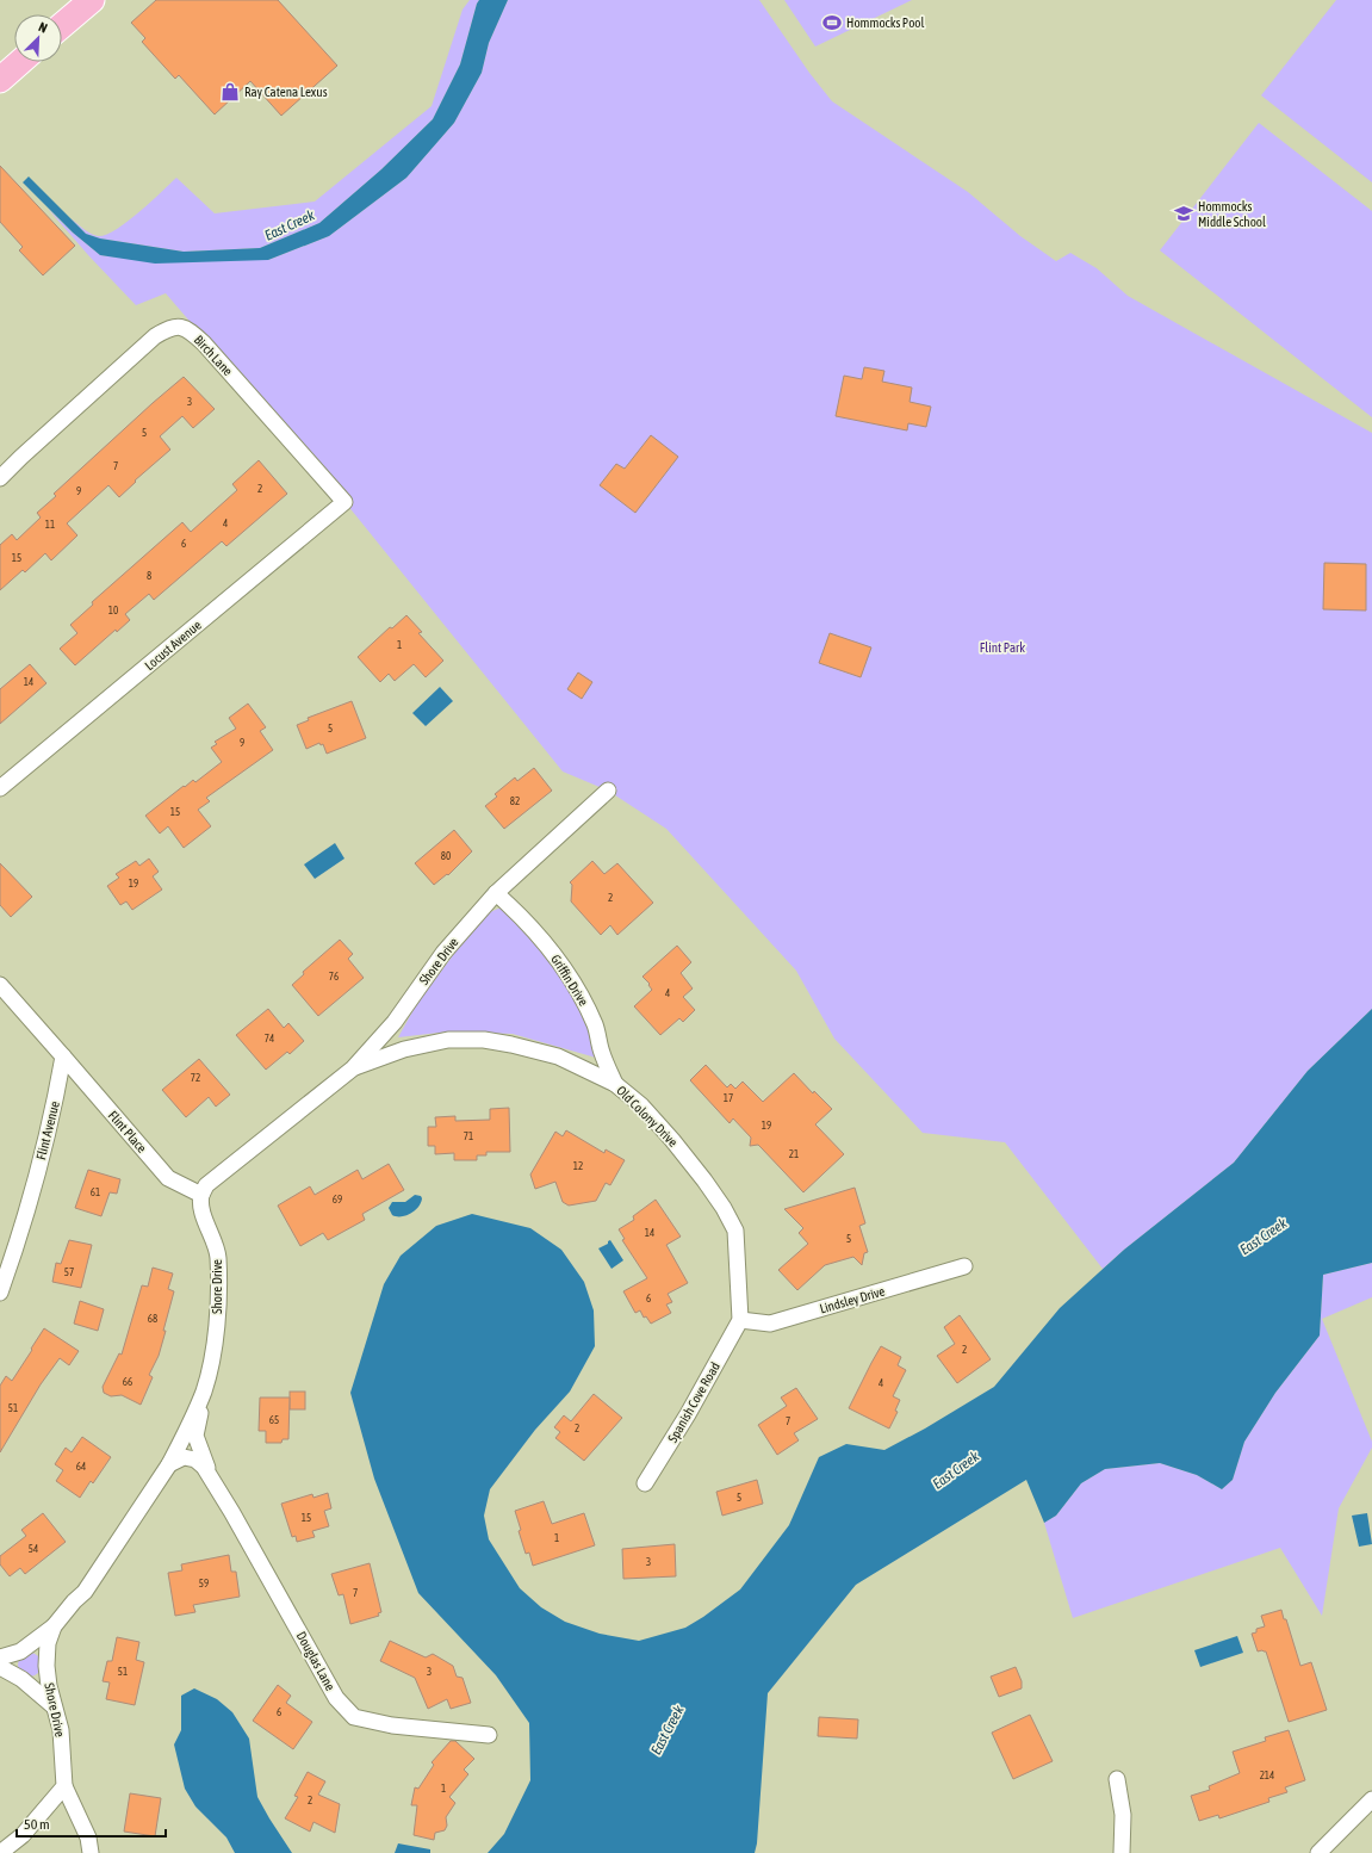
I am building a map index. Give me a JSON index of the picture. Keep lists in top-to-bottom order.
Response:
{
  "streets": {
    "street": [
      "Birch Lane",
      "Locust Avenue",
      "Shore Drive",
      "Griffin Drive",
      "Old Colony Drive",
      "Flint Avenue",
      "Flint Place",
      "Lindsley Drive",
      "Spanish Cove Road",
      "Douglas Lane"
    ]
  },
  "crossings": [
    ["Birch Lane", "Locust Avenue"],
    ["Shore Drive", "Griffin Drive"],
    ["Shore Drive", "Old Colony Drive"],
    ["Shore Drive", "Flint Place"],
    ["Shore Drive", "Douglas Lane"],
    ["Griffin Drive", "Old Colony Drive"],
    ["Old Colony Drive", "Lindsley Drive"],
    ["Old Colony Drive", "Spanish Cove Road"],
    ["Flint Avenue", "Flint Place"],
    ["Lindsley Drive", "Spanish Cove Road"]
  ],
  "water": ["East Creek"],
  "parks": ["Flint Park"],
  "places": {
    "sports": ["Hommocks Pool"],
    "shop": ["Ray Catena Lexus"],
    "school or university": ["Hommocks Middle School"]
  },
  "house_numbers": [
    "3",
    "5",
    "7",
    "2",
    "9",
    "4",
    "11",
    "6",
    "15",
    "8",
    "10",
    "1",
    "14",
    "5",
    "9",
    "82",
    "15",
    "80",
    "19",
    "2",
    "76",
    "4",
    "74",
    "72",
    "17",
    "19",
    "71",
    "21",
    "12",
    "61",
    "69",
    "14",
    "5",
    "57",
    "6",
    "68",
    "2",
    "66",
    "4",
    "51",
    "65",
    "7",
    "2",
    "64",
    "5",
    "15",
    "1",
    "54",
    "3",
    "59",
    "7",
    "51",
    "3",
    "6",
    "214",
    "1",
    "2"
  ],
  "scale_bar": "50 m",
  "north": "top right"
}
